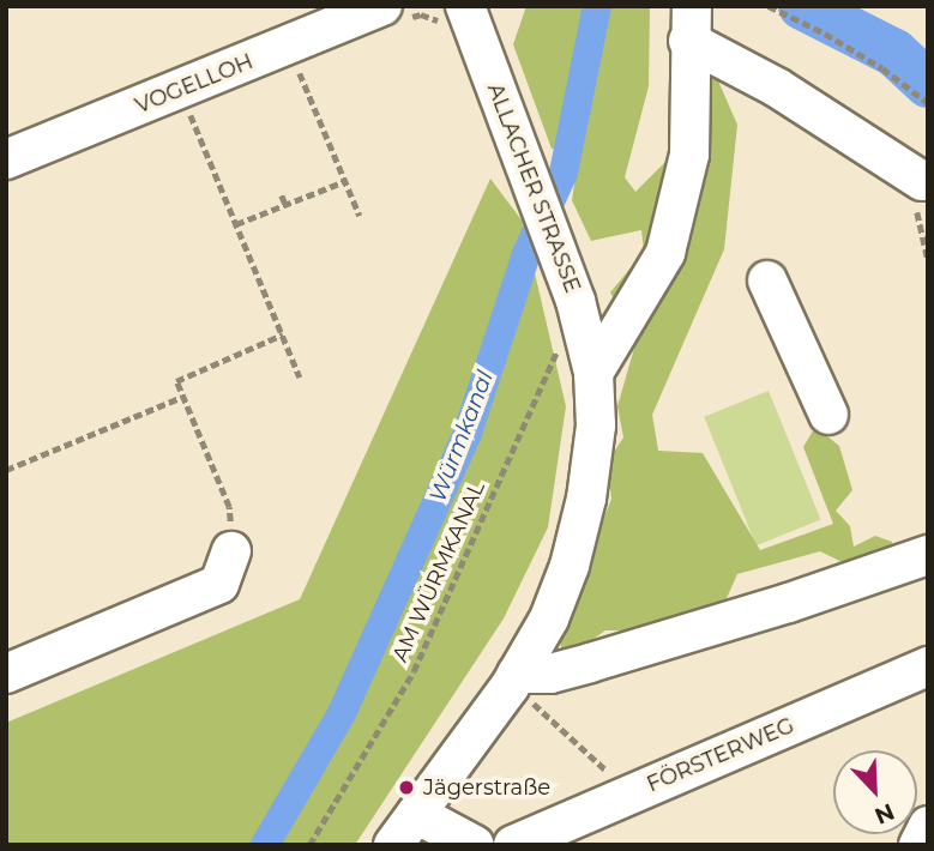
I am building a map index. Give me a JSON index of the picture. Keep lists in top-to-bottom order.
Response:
{
  "streets": {
    "street": ["VOGELLOH", "ALLACHER STRASSE", "FÖRSTERWEG"],
    "path": ["AM WÜRMKANAL"]
  },
  "crossings": [
    ["ALLACHER STRASSE", "AM WÜRMKANAL"]
  ],
  "water": ["Würmkanal"],
  "places": ["Jägerstraße"],
  "north": "bottom right"
}
